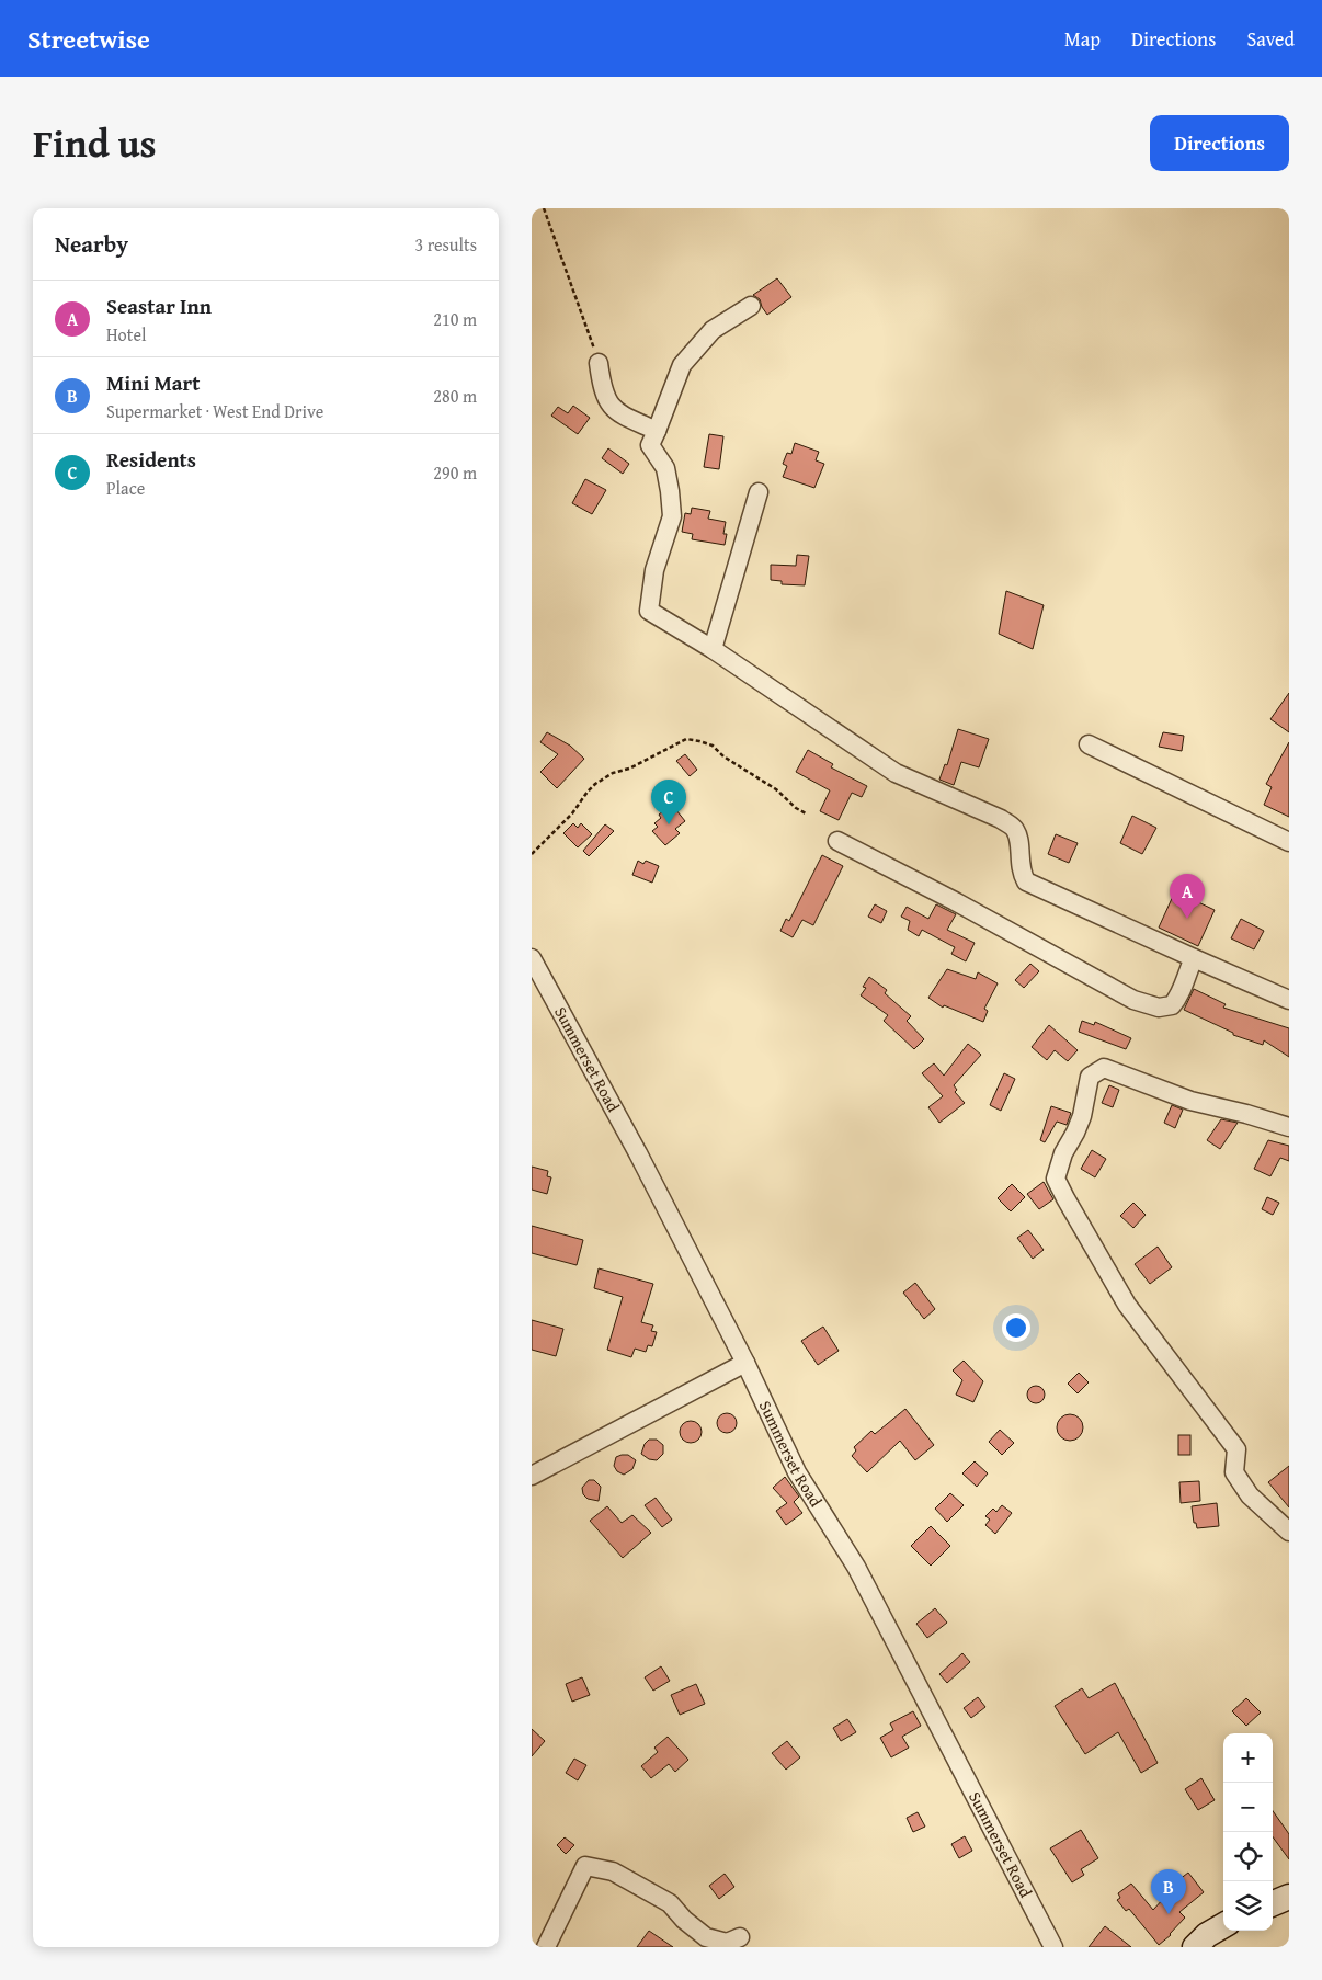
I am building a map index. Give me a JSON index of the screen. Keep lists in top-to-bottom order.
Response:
{
  "streets": {
    "street": ["Summerset Road"]
  },
  "page": {
    "header": "Streetwise",
    "nav": ["Map", "Directions", "Saved"],
    "title": "Find us",
    "buttons": "Directions",
    "heading": ["Nearby", "3 results"],
    "list": [
      {
        "mark": "A",
        "name": "Seastar Inn",
        "note": "Hotel",
        "value": "210 m"
      },
      {
        "mark": "B",
        "name": "Mini Mart",
        "note": "Supermarket · West End Drive",
        "value": "280 m"
      },
      {
        "mark": "C",
        "name": "Residents",
        "note": "Place",
        "value": "290 m"
      }
    ],
    "pins": ["C", "A", "B"],
    "map_buttons": ["+", "−"]
  }
}
